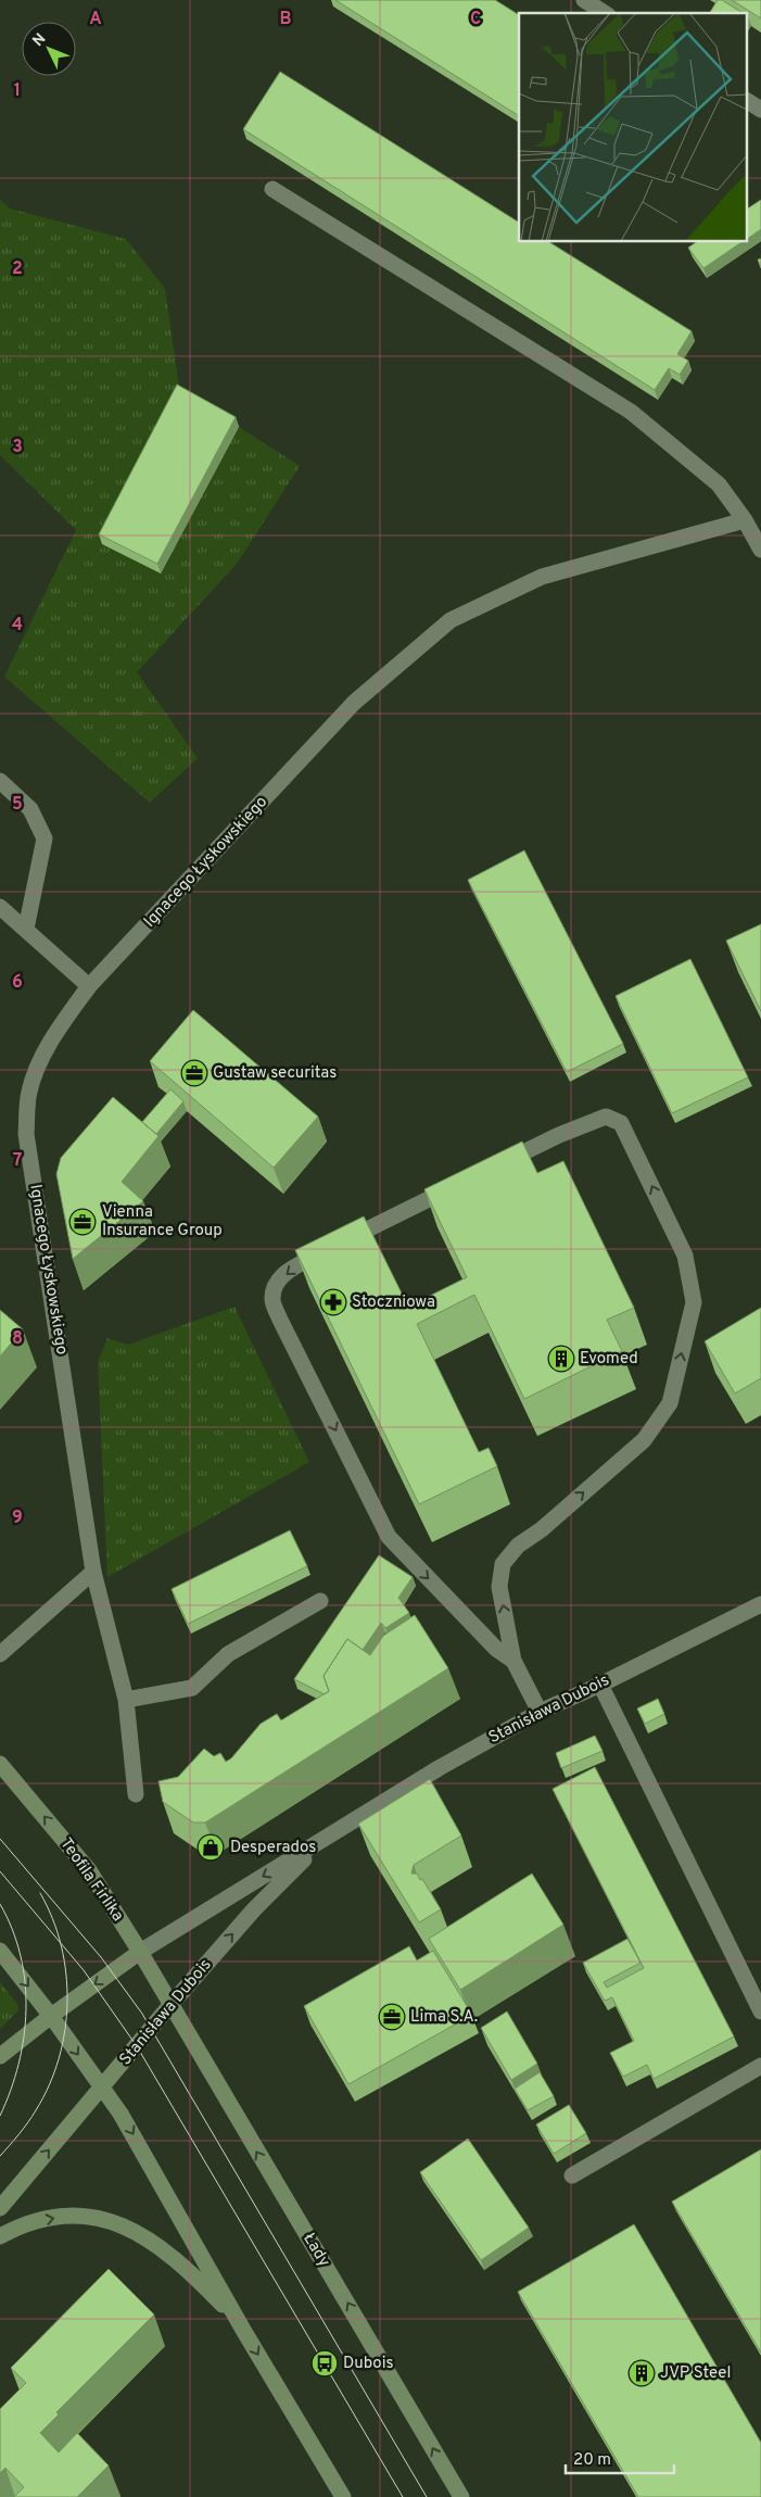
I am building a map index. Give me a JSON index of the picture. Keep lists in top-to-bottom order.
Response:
{
  "streets": {
    "street": [
      "Ignacego Łyskowskiego",
      "Stanisława Dubois",
      "Teofila Firlika",
      "Łady"
    ]
  },
  "crossings": [
    ["Stanisława Dubois", "Teofila Firlika"],
    ["Stanisława Dubois", "Łady"],
    ["Teofila Firlika", "Łady"]
  ],
  "places": {
    "office": ["Gustaw securitas", "Vienna Insurance Group", "Lima S.A."],
    "pharmacy": ["Stoczniowa"],
    "building": ["Evomed", "JVP Steel"],
    "shop": ["Desperados"],
    "bus stop": ["Dubois"]
  },
  "scale_bar": "20 m",
  "north": "top left",
  "grid": {
    "columns": ["A", "B", "C"],
    "rows": [
      "1",
      "2",
      "3",
      "4",
      "5",
      "6",
      "7",
      "8",
      "9"
    ]
  }
}
